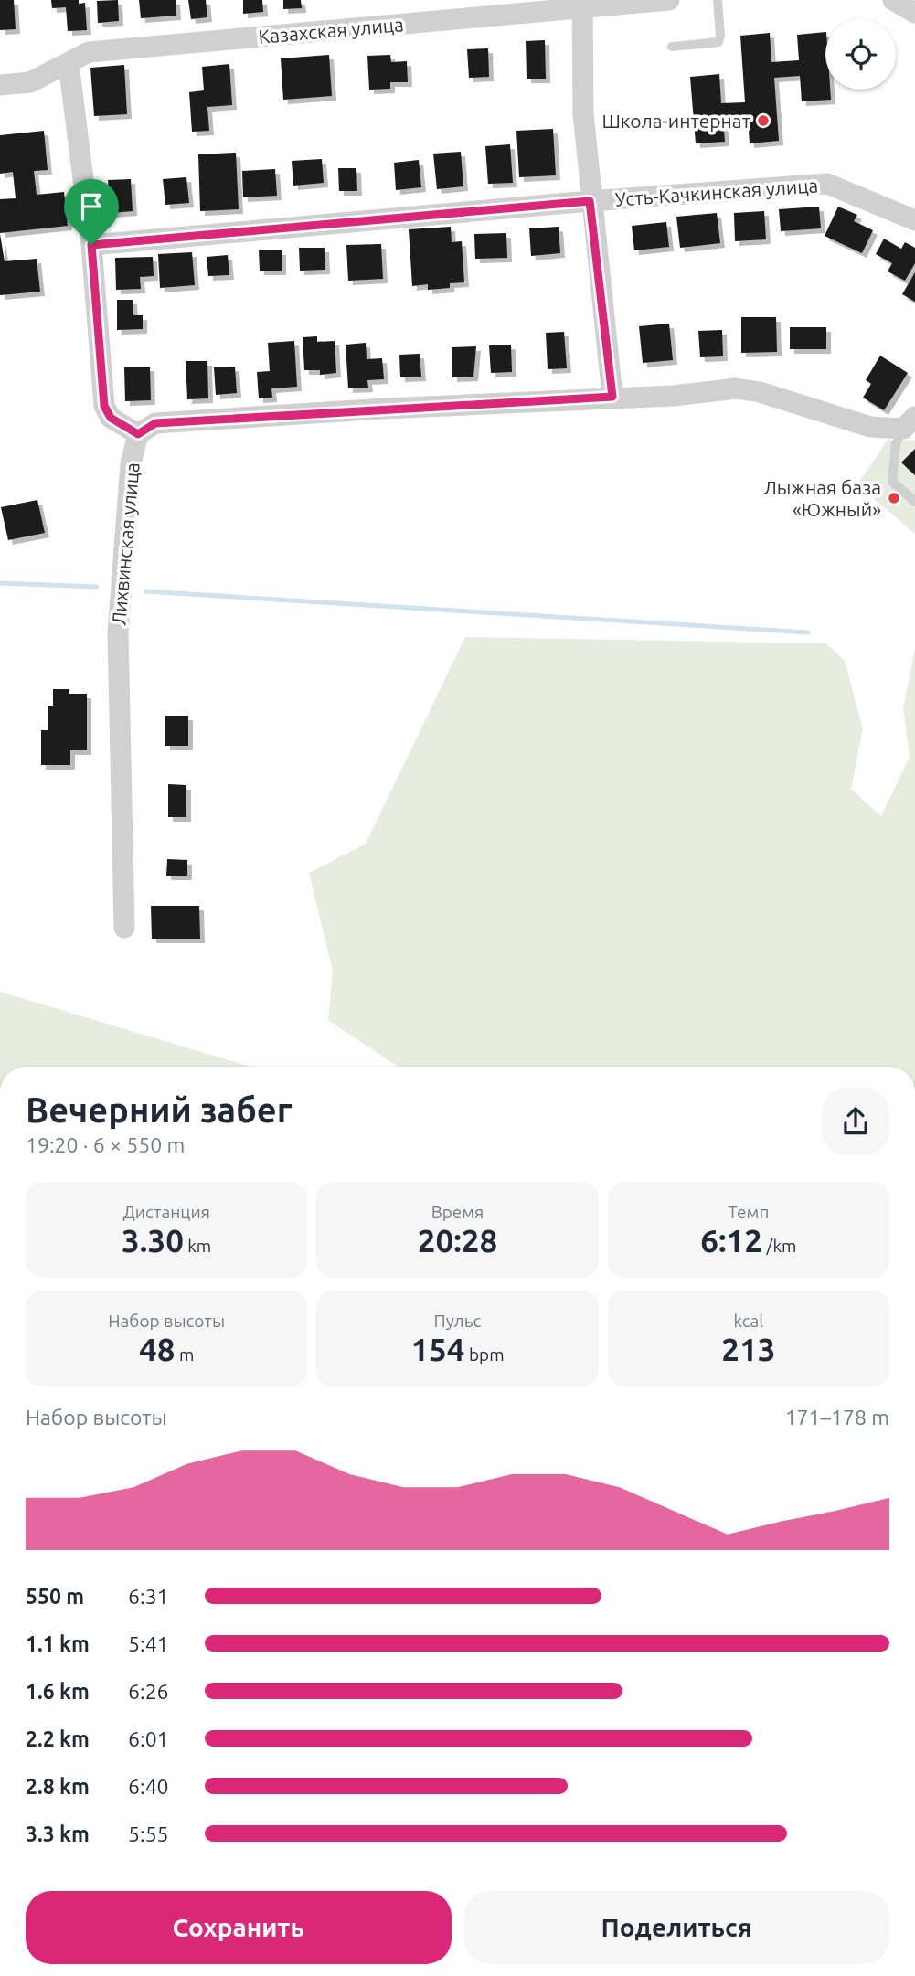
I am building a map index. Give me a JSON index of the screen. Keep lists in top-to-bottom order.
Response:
{
  "streets": {
    "street": ["Казахская улица", "Усть-Качкинская улица", "Лихвинская улица"]
  },
  "crossings": [
    ["Казахская улица", "Лихвинская улица"],
    ["Усть-Качкинская улица", "Лихвинская улица"]
  ],
  "places": ["Школа-интернат", "Лыжная база «Южный»"],
  "page": {
    "heading": ["Вечерний забег", "19:20 · 6 × 550 m"],
    "stats": [
      ["Дистанция", "3.30 km"],
      ["Время", "20:28"],
      ["Темп", "6:12 /km"],
      ["Набор высоты", "48 m"],
      ["Пульс", "154 bpm"],
      ["kcal", "213"]
    ],
    "chart": ["Набор высоты", "171–178 m"],
    "list": [
      {
        "name": "550 m",
        "note": "6:31"
      },
      {
        "name": "1.1 km",
        "note": "5:41"
      },
      {
        "name": "1.6 km",
        "note": "6:26"
      },
      {
        "name": "2.2 km",
        "note": "6:01"
      },
      {
        "name": "2.8 km",
        "note": "6:40"
      },
      {
        "name": "3.3 km",
        "note": "5:55"
      }
    ],
    "buttons": ["Сохранить", "Поделиться"]
  }
}
